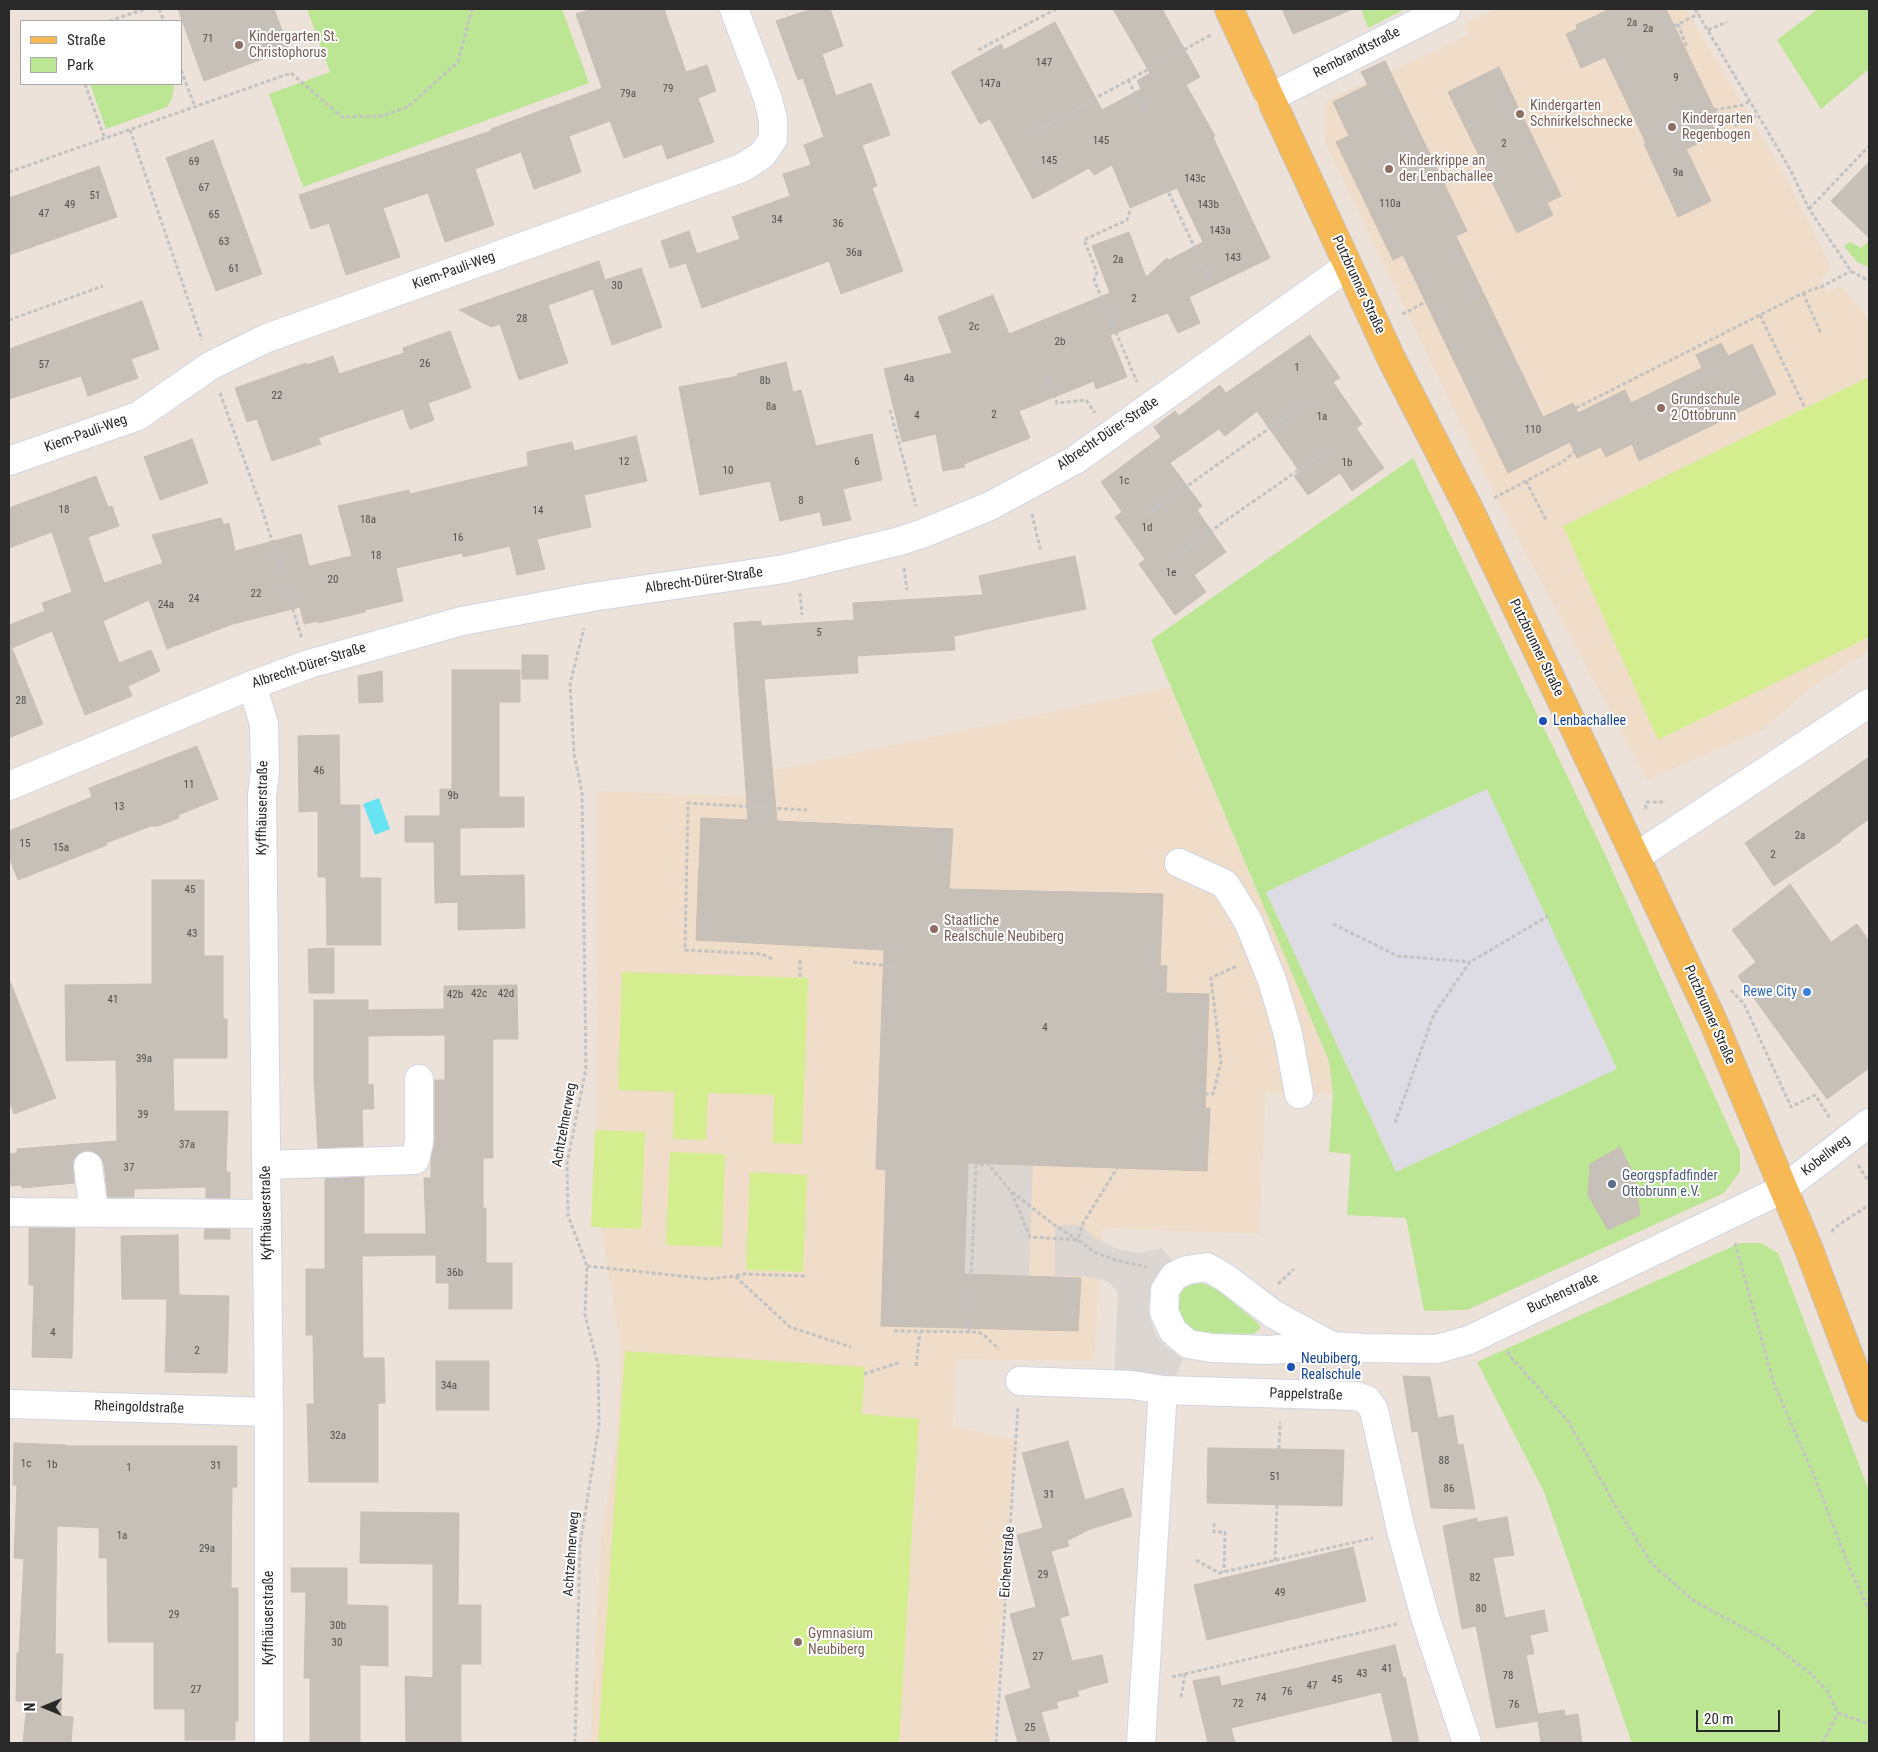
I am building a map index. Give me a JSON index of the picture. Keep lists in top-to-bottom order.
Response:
{
  "streets": {
    "main road": ["Putzbrunner Straße"],
    "street": [
      "Rembrandtstraße",
      "Kiem-Pauli-Weg",
      "Albrecht-Dürer-Straße",
      "Kyffhäuserstraße",
      "Kobellweg",
      "Buchenstraße",
      "Pappelstraße",
      "Rheingoldstraße"
    ],
    "path": ["Achtzehnerweg", "Eichenstraße"]
  },
  "crossings": [
    ["Rembrandtstraße", "Putzbrunner Straße"],
    ["Putzbrunner Straße", "Albrecht-Dürer-Straße"],
    ["Putzbrunner Straße", "Kobellweg"],
    ["Putzbrunner Straße", "Buchenstraße"],
    ["Albrecht-Dürer-Straße", "Kyffhäuserstraße"],
    ["Albrecht-Dürer-Straße", "Achtzehnerweg"],
    ["Kyffhäuserstraße", "Rheingoldstraße"],
    ["Kobellweg", "Buchenstraße"],
    ["Pappelstraße", "Eichenstraße"]
  ],
  "places": [
    "Kindergarten St. Christophorus",
    "Kindergarten Schnirkelschnecke",
    "Kindergarten Regenbogen",
    "Kinderkrippe an der Lenbachallee",
    "Grundschule 2 Ottobrunn",
    "Lenbachallee",
    "Staatliche Realschule Neubiberg",
    "Rewe City",
    "Georgspfadfinder Ottobrunn e.V.",
    "Neubiberg, Realschule",
    "Gymnasium Neubiberg"
  ],
  "house_numbers": [
    "2a",
    "2a",
    "71",
    "147",
    "9",
    "147a",
    "79",
    "79a",
    "145",
    "2",
    "145",
    "69",
    "9a",
    "143c",
    "67",
    "51",
    "110a",
    "49",
    "143b",
    "47",
    "65",
    "34",
    "36",
    "143a",
    "63",
    "36a",
    "143",
    "2a",
    "61",
    "30",
    "2",
    "28",
    "2c",
    "2b",
    "26",
    "57",
    "1",
    "4a",
    "8b",
    "22",
    "8a",
    "2",
    "4",
    "1a",
    "110",
    "12",
    "6",
    "1b",
    "10",
    "1c",
    "8",
    "18",
    "14",
    "18a",
    "1d",
    "16",
    "18",
    "1e",
    "20",
    "22",
    "24",
    "24a",
    "5",
    "28",
    "46",
    "11",
    "9b",
    "13",
    "2a",
    "15",
    "15a",
    "2",
    "45",
    "43",
    "42c",
    "42d",
    "42b",
    "41",
    "4",
    "39a",
    "39",
    "37a",
    "37",
    "36b",
    "4",
    "2",
    "34a",
    "32a",
    "88",
    "1c",
    "1b",
    "31",
    "1",
    "51",
    "86",
    "31",
    "1a",
    "29a",
    "29",
    "82",
    "49",
    "80",
    "29",
    "30b",
    "30",
    "27",
    "41",
    "43",
    "78",
    "45",
    "47",
    "27",
    "76",
    "74",
    "72",
    "76",
    "25"
  ],
  "legend": ["Straße", "Park"],
  "scale_bar": "20 m",
  "north": "left"
}
